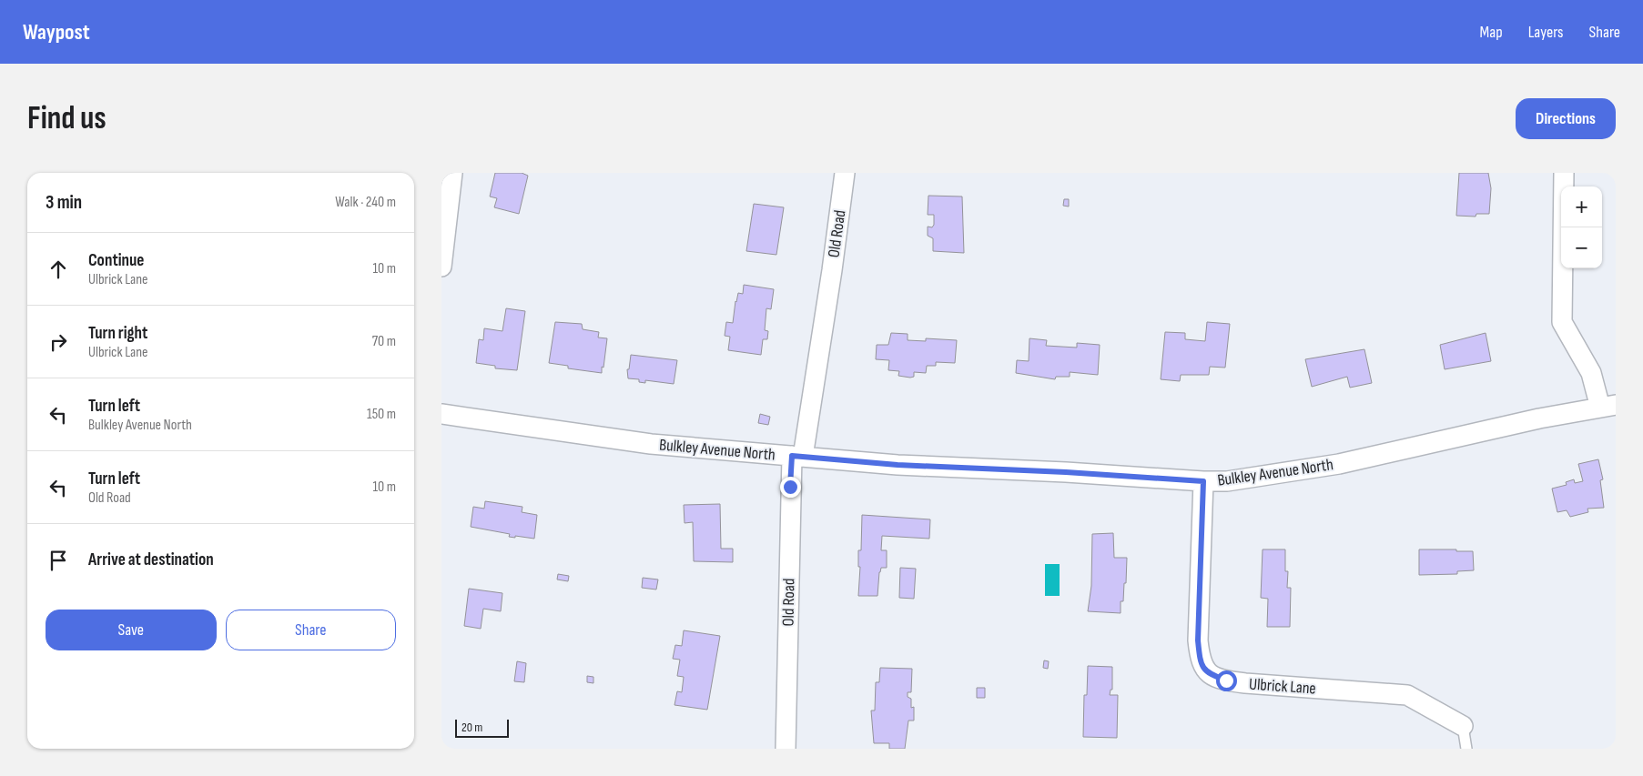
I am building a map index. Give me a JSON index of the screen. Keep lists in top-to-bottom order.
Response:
{
  "streets": {
    "street": ["Old Road", "Bulkley Avenue North", "Ulbrick Lane"]
  },
  "crossings": [
    ["Old Road", "Bulkley Avenue North"],
    ["Bulkley Avenue North", "Ulbrick Lane"]
  ],
  "scale_bar": "20 m",
  "page": {
    "header": "Waypost",
    "nav": ["Map", "Layers", "Share"],
    "buttons": [
      "Directions",
      ["Save", "Share"]
    ],
    "title": "Find us",
    "heading": ["3 min", "Walk · 240 m"],
    "map_buttons": ["+", "−"],
    "list": [
      ["Continue", "Ulbrick Lane", "10 m"],
      ["Turn right", "Ulbrick Lane", "70 m"],
      ["Turn left", "Bulkley Avenue North", "150 m"],
      ["Turn left", "Old Road", "10 m"],
      "Arrive at destination"
    ],
    "scale": "20 m"
  }
}
